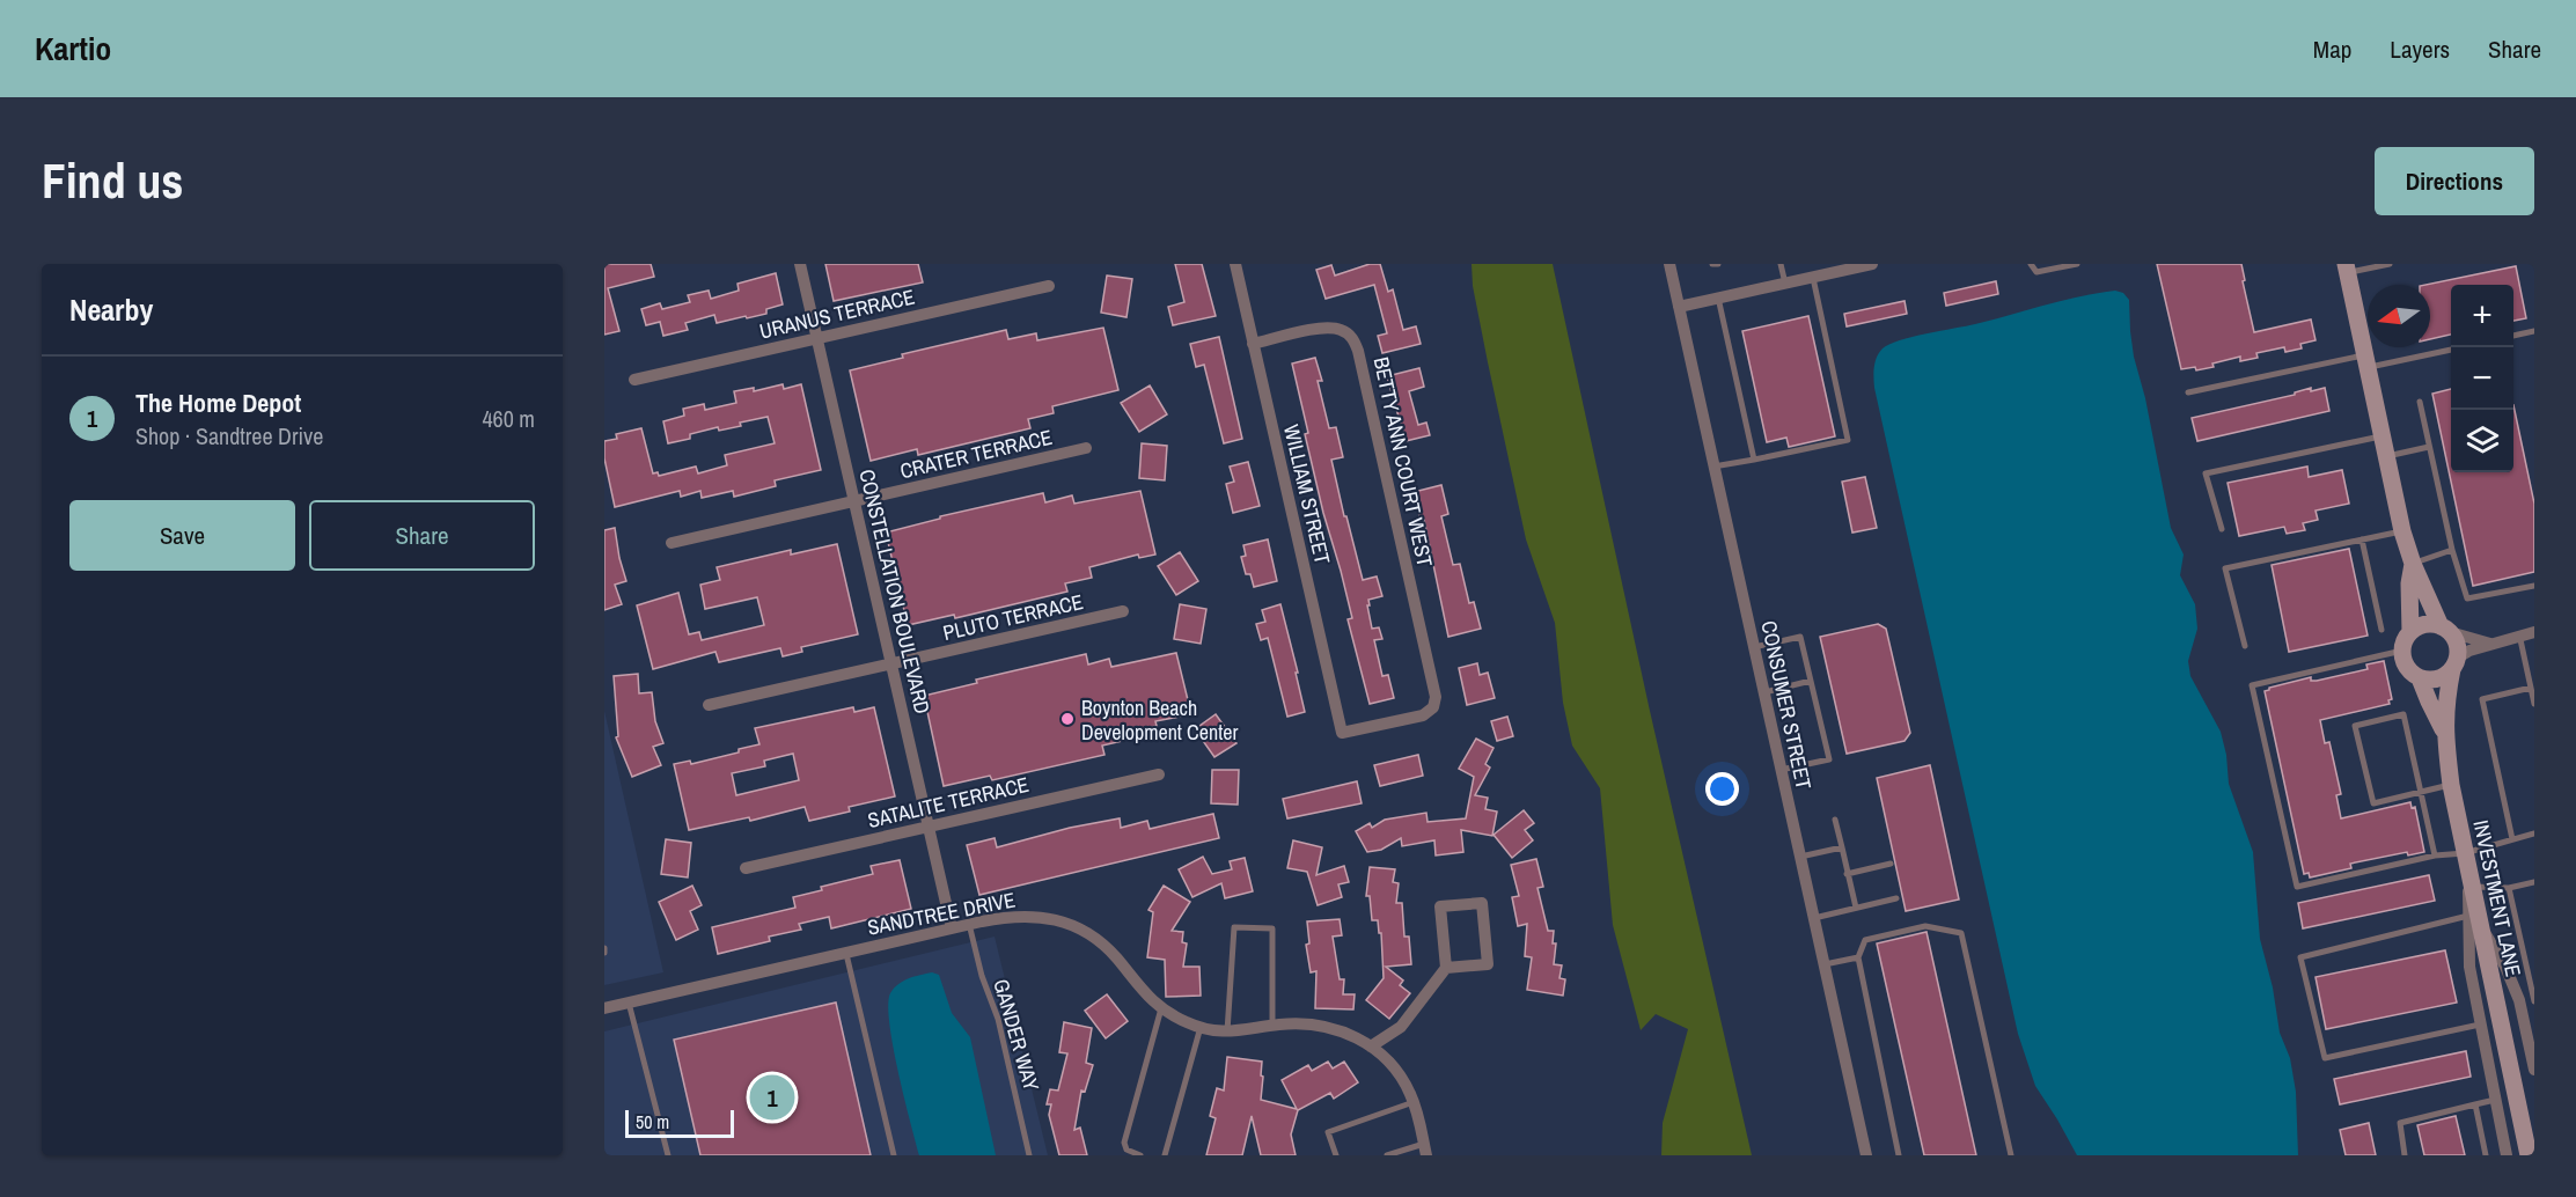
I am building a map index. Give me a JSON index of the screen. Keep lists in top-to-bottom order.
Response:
{
  "streets": {
    "street": [
      "URANUS TERRACE",
      "CRATER TERRACE",
      "BETTY ANN COURT WEST",
      "WILLIAM STREET",
      "CONSTELLATION BOULEVARD",
      "PLUTO TERRACE",
      "CONSUMER STREET",
      "SATALITE TERRACE",
      "INVESTMENT LANE",
      "SANDTREE DRIVE"
    ],
    "lane": ["GANDER WAY"]
  },
  "crossings": [
    ["URANUS TERRACE", "CONSTELLATION BOULEVARD"],
    ["CRATER TERRACE", "CONSTELLATION BOULEVARD"],
    ["BETTY ANN COURT WEST", "WILLIAM STREET"],
    ["CONSTELLATION BOULEVARD", "PLUTO TERRACE"],
    ["CONSTELLATION BOULEVARD", "SATALITE TERRACE"],
    ["CONSTELLATION BOULEVARD", "SANDTREE DRIVE"],
    ["SANDTREE DRIVE", "GANDER WAY"]
  ],
  "places": ["Boynton Beach Development Center"],
  "scale_bar": "50 m",
  "north": "left",
  "page": {
    "header": "Kartio",
    "nav": ["Map", "Layers", "Share"],
    "buttons": [
      "Directions",
      ["Save", "Share"]
    ],
    "title": "Find us",
    "heading": "Nearby",
    "map_buttons": ["+", "−"],
    "list": [
      {
        "mark": "1",
        "name": "The Home Depot",
        "note": "Shop · Sandtree Drive",
        "value": "460 m"
      }
    ],
    "pins": "1",
    "scale": "50 m"
  }
}
